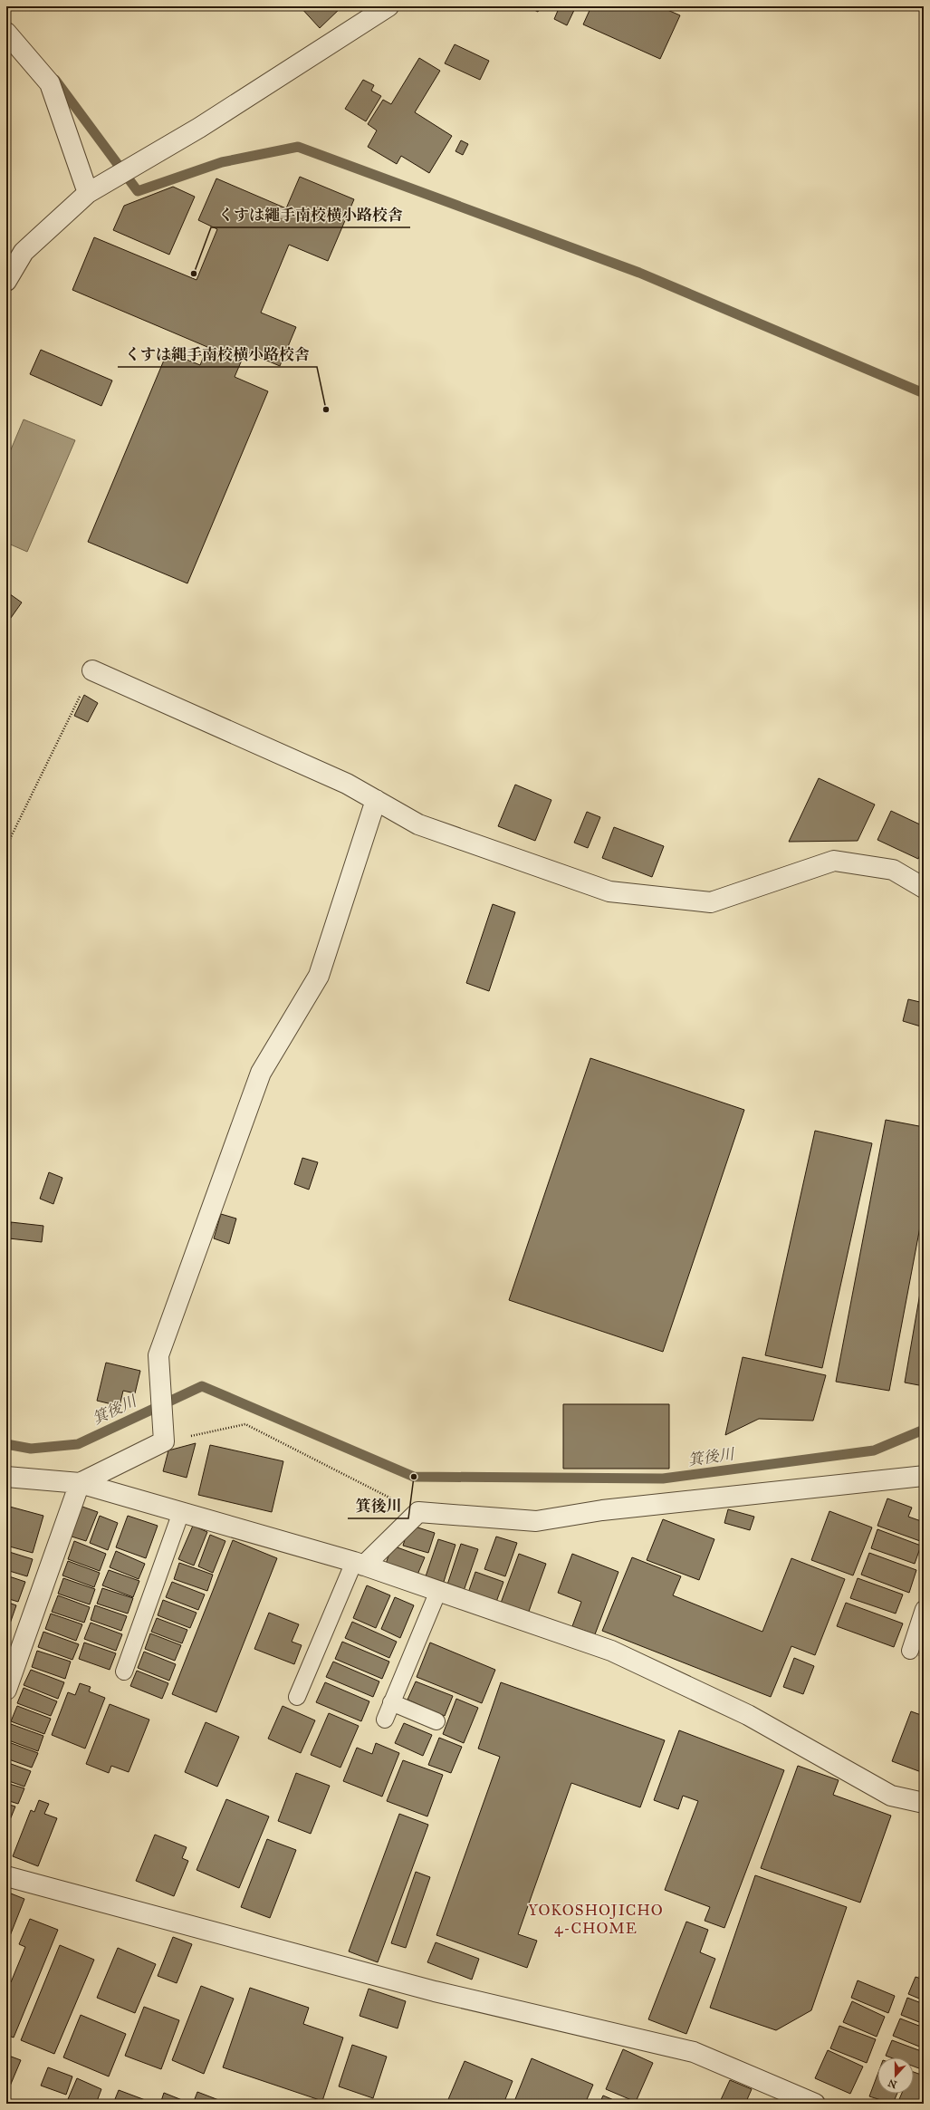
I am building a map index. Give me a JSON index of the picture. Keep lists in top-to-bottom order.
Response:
{
  "districts": ["YOKOSHOJICHO 4-CHOME"],
  "water": ["箕後川"],
  "places": ["くすは繩手南校横小路校舎", "くすは縄手南校横小路校舎", "箕後川"],
  "north": "bottom"
}
